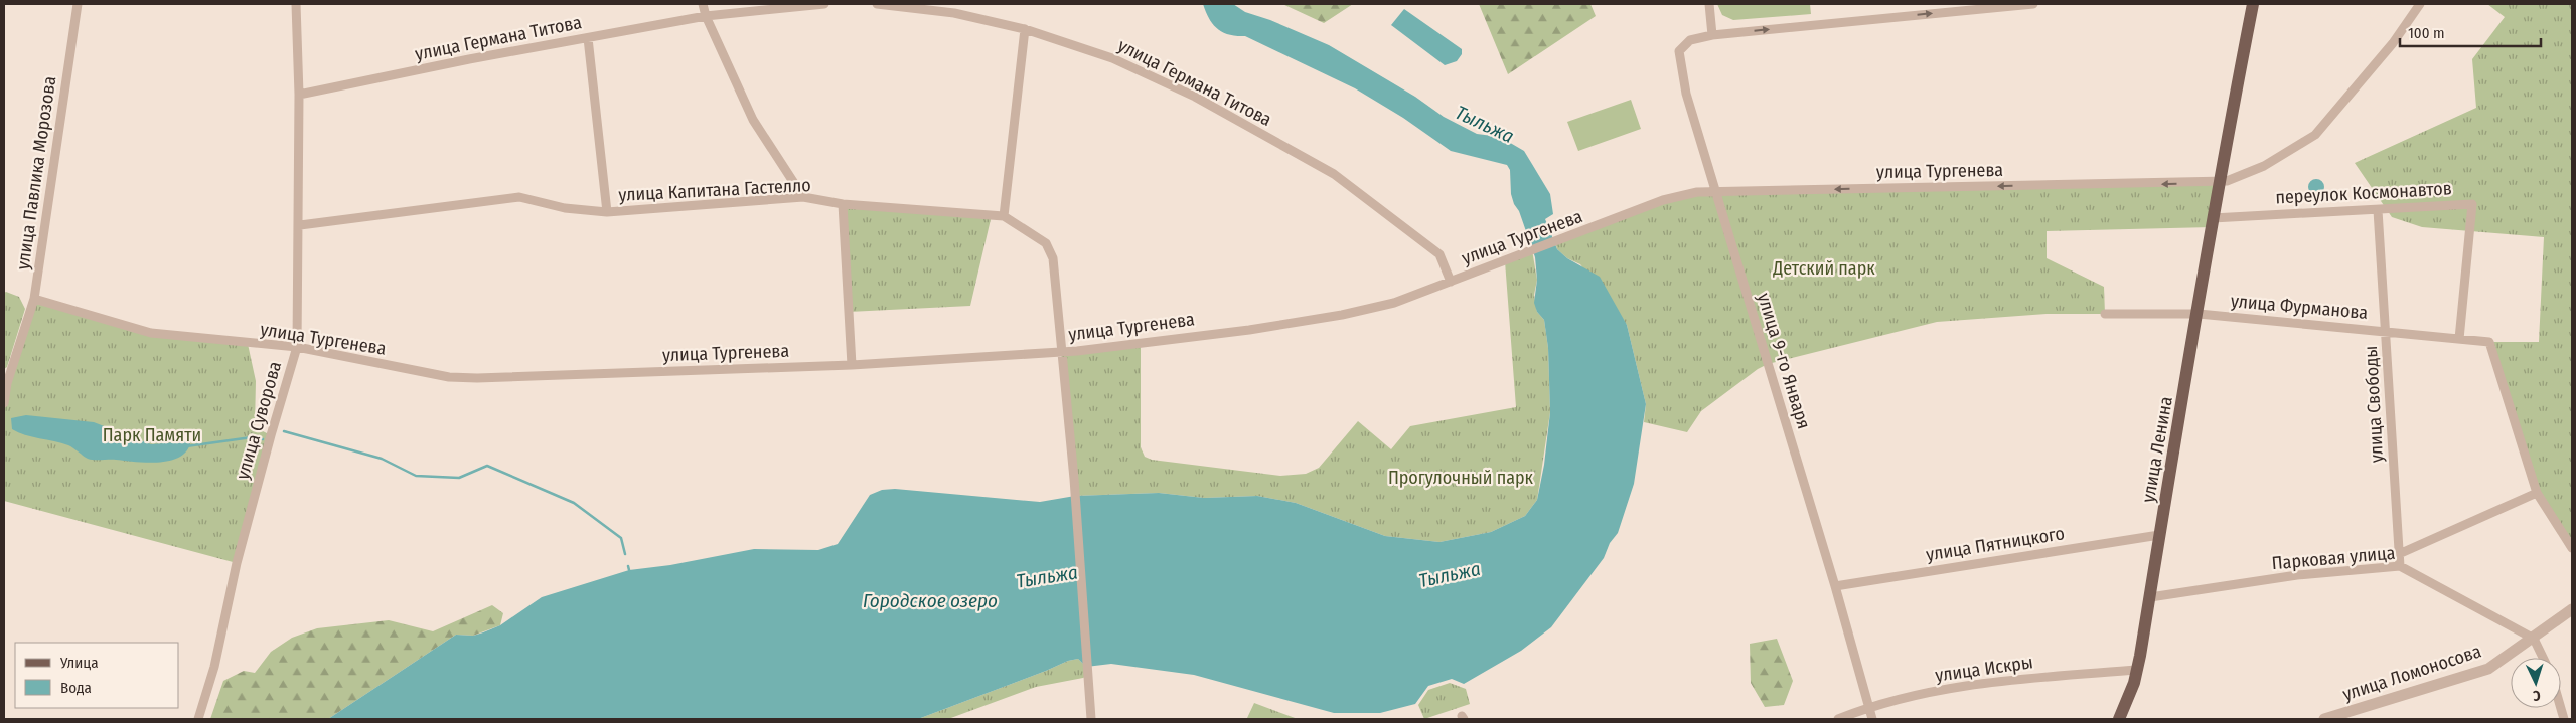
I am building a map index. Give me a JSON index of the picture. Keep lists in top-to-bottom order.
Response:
{
  "streets": {
    "main road": ["улица Ленина"],
    "street": [
      "улица Германа Титова",
      "улица Тургенева",
      "улица Павлика Морозова",
      "улица Капитана Гастелло",
      "переулок Космонавтов",
      "улица Фурманова",
      "улица 9-го Января",
      "улица Свободы",
      "улица Суворова",
      "улица Пятницкого",
      "Парковая улица",
      "улица Искры",
      "улица Ломоносова"
    ]
  },
  "crossings": [
    ["улица Германа Титова", "улица Тургенева"],
    ["улица Германа Титова", "улица Суворова"],
    ["улица Тургенева", "улица Павлика Морозова"],
    ["улица Тургенева", "улица Капитана Гастелло"],
    ["улица Тургенева", "улица 9-го Января"],
    ["улица Тургенева", "улица Суворова"],
    ["улица Тургенева", "улица Ленина"],
    ["улица Капитана Гастелло", "улица Суворова"],
    ["переулок Космонавтов", "улица Фурманова"],
    ["переулок Космонавтов", "улица Свободы"],
    ["переулок Космонавтов", "улица Ленина"],
    ["улица Фурманова", "улица Свободы"],
    ["улица Фурманова", "улица Ленина"],
    ["улица 9-го Января", "улица Пятницкого"],
    ["улица 9-го Января", "улица Искры"],
    ["улица Свободы", "Парковая улица"],
    ["улица Ленина", "улица Пятницкого"],
    ["улица Ленина", "Парковая улица"],
    ["улица Ленина", "улица Искры"],
    ["Парковая улица", "улица Ломоносова"]
  ],
  "water": ["Тыльжа", "Городское озеро"],
  "parks": ["Детский парк", "Парк Памяти", "Прогулочный парк"],
  "legend": ["Улица", "Вода"],
  "scale_bar": "100 m",
  "north": "bottom"
}
